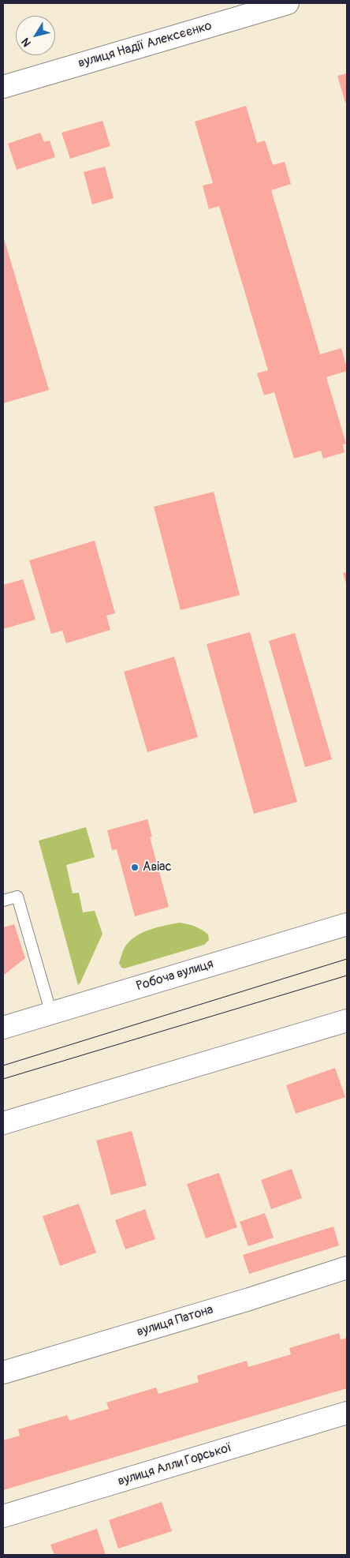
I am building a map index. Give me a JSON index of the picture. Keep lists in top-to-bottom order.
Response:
{
  "streets": {
    "street": [
      "вулиця Надії Алексєєнко",
      "Робоча вулиця",
      "вулиця Патона",
      "вулиця Алли Горської"
    ]
  },
  "places": ["Авіас"],
  "north": "bottom left"
}
